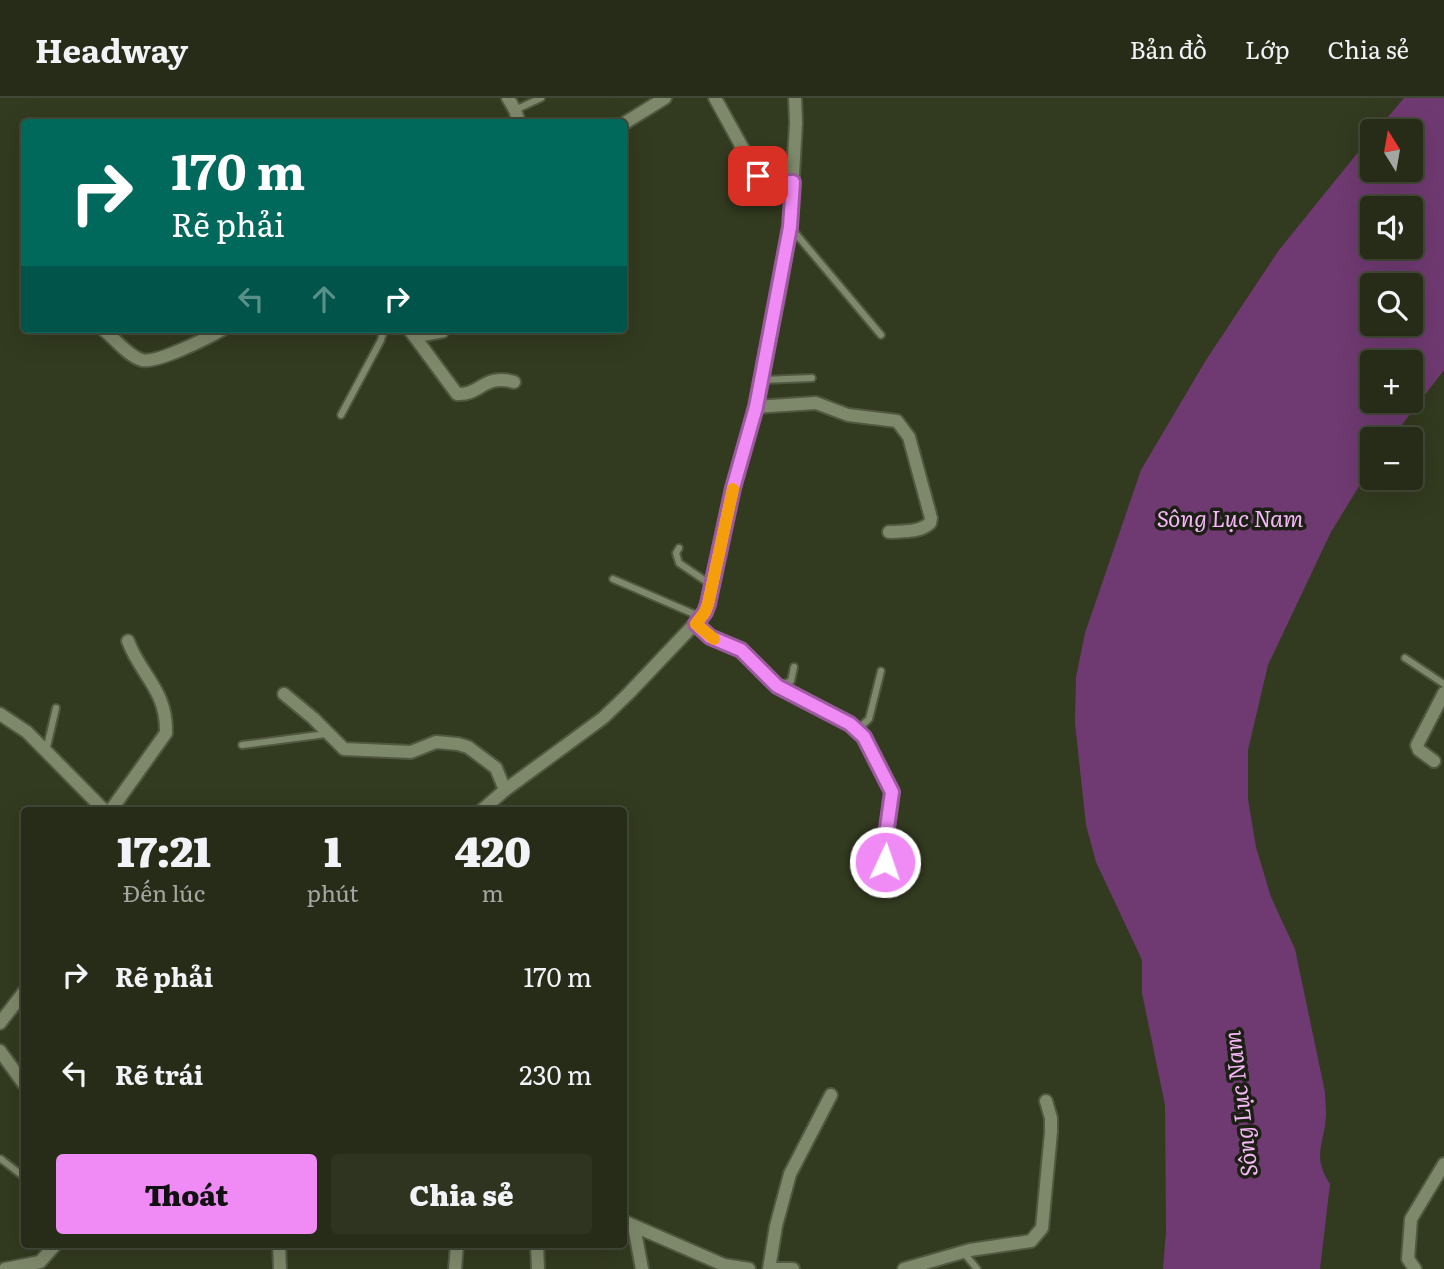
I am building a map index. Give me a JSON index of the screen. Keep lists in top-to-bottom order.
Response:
{
  "water": ["Sông Lục Nam"],
  "north": "top",
  "page": {
    "header": "Headway",
    "nav": ["Bản đồ", "Lớp", "Chia sẻ"],
    "map_buttons": ["+", "−"],
    "turn": ["170 m", "Rẽ phải"],
    "eta": [
      "17:21",
      "Đến lúc",
      "1",
      "phút",
      "420",
      "m"
    ],
    "list": [
      {
        "name": "Rẽ phải",
        "value": "170 m"
      },
      {
        "name": "Rẽ trái",
        "value": "230 m"
      }
    ],
    "buttons": ["Thoát", "Chia sẻ"]
  }
}
